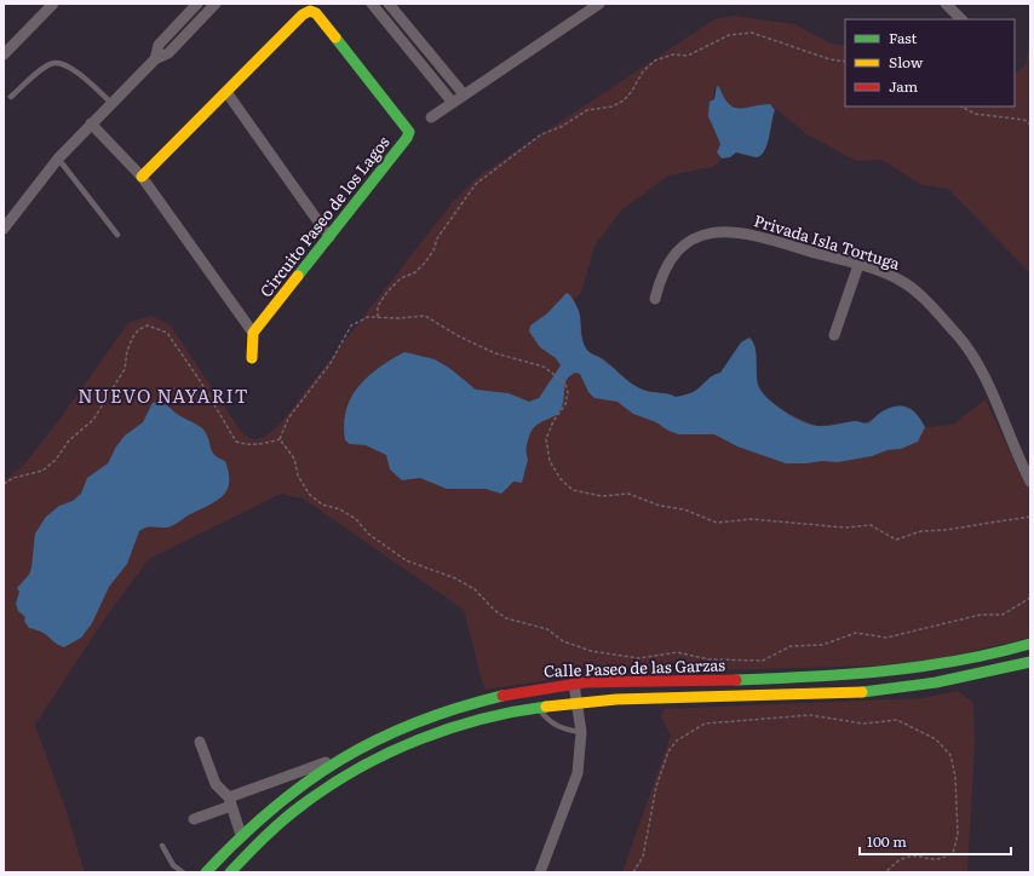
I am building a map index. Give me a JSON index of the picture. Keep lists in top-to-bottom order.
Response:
{
  "streets": {
    "street": ["Circuito Paseo de los Lagos", "Privada Isla Tortuga", "Calle Paseo de las Garzas"]
  },
  "districts": ["NUEVO NAYARIT"],
  "legend": ["Fast", "Slow", "Jam"],
  "scale_bar": "100 m"
}
